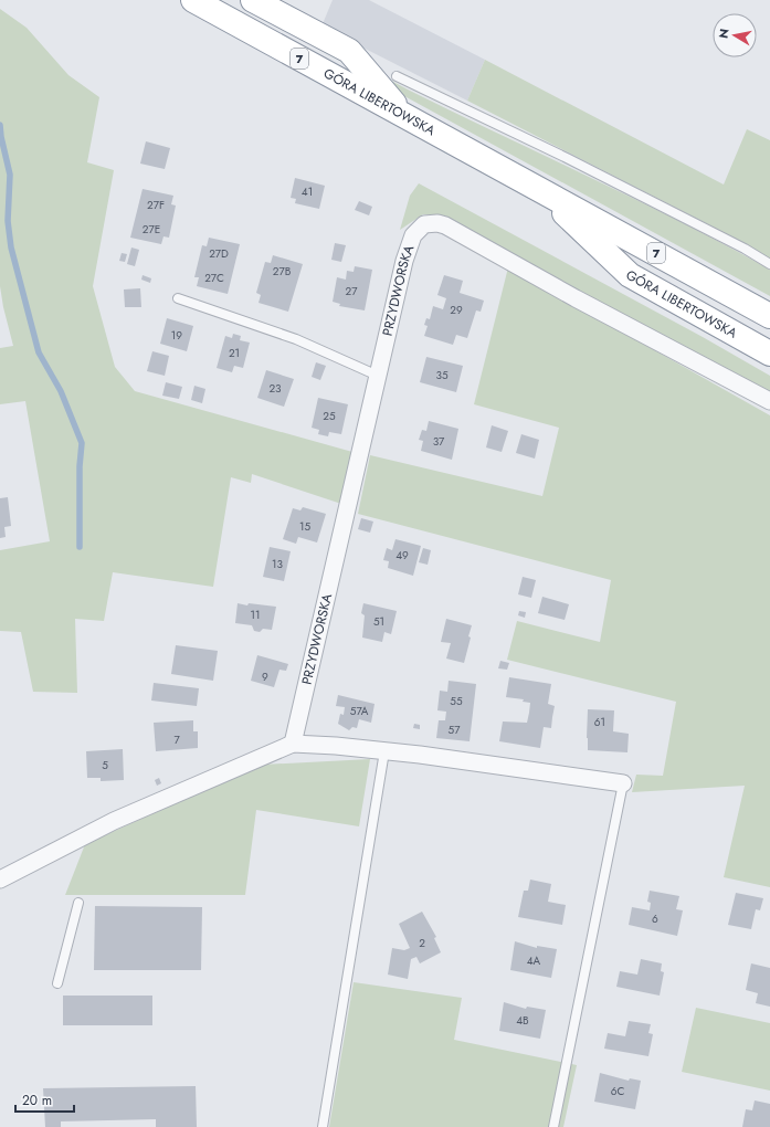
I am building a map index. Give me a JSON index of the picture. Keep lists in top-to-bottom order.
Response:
{
  "streets": {
    "highway": ["7", "GÓRA LIBERTOWSKA"],
    "street": ["PRZYDWORSKA"]
  },
  "crossings": [
    ["7", "GÓRA LIBERTOWSKA"]
  ],
  "house_numbers": [
    "41",
    "27F",
    "27E",
    "27D",
    "27B",
    "27C",
    "27",
    "29",
    "19",
    "21",
    "35",
    "23",
    "25",
    "37",
    "15",
    "49",
    "13",
    "11",
    "51",
    "9",
    "55",
    "57A",
    "61",
    "57",
    "7",
    "5",
    "6",
    "2",
    "4A",
    "4B",
    "6C"
  ],
  "scale_bar": "20 m",
  "north": "left"
}
